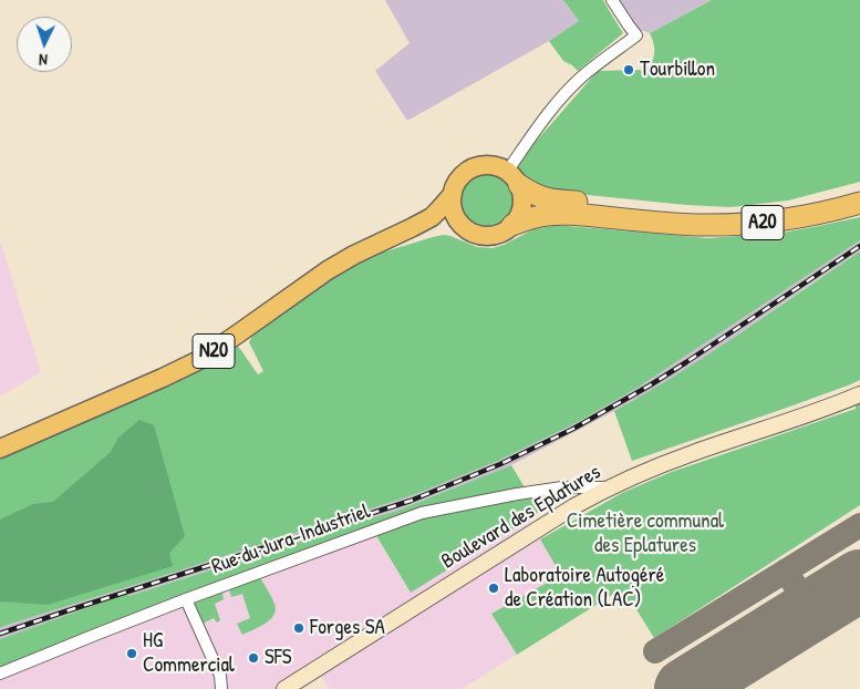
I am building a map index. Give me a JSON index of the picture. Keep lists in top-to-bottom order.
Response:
{
  "streets": {
    "highway": ["A20"],
    "main road": ["N20", "Boulevard des Eplatures"],
    "street": ["Rue du Jura-Industriel"]
  },
  "crossings": [
    ["A20", "N20"],
    ["Boulevard des Eplatures", "Rue du Jura-Industriel"]
  ],
  "parks": ["Cimetière communal des Eplatures"],
  "places": [
    "Tourbillon",
    "Laboratoire Autogéré de Création (LAC)",
    "Forges SA",
    "HG Commercial",
    "SFS"
  ],
  "north": "bottom"
}
